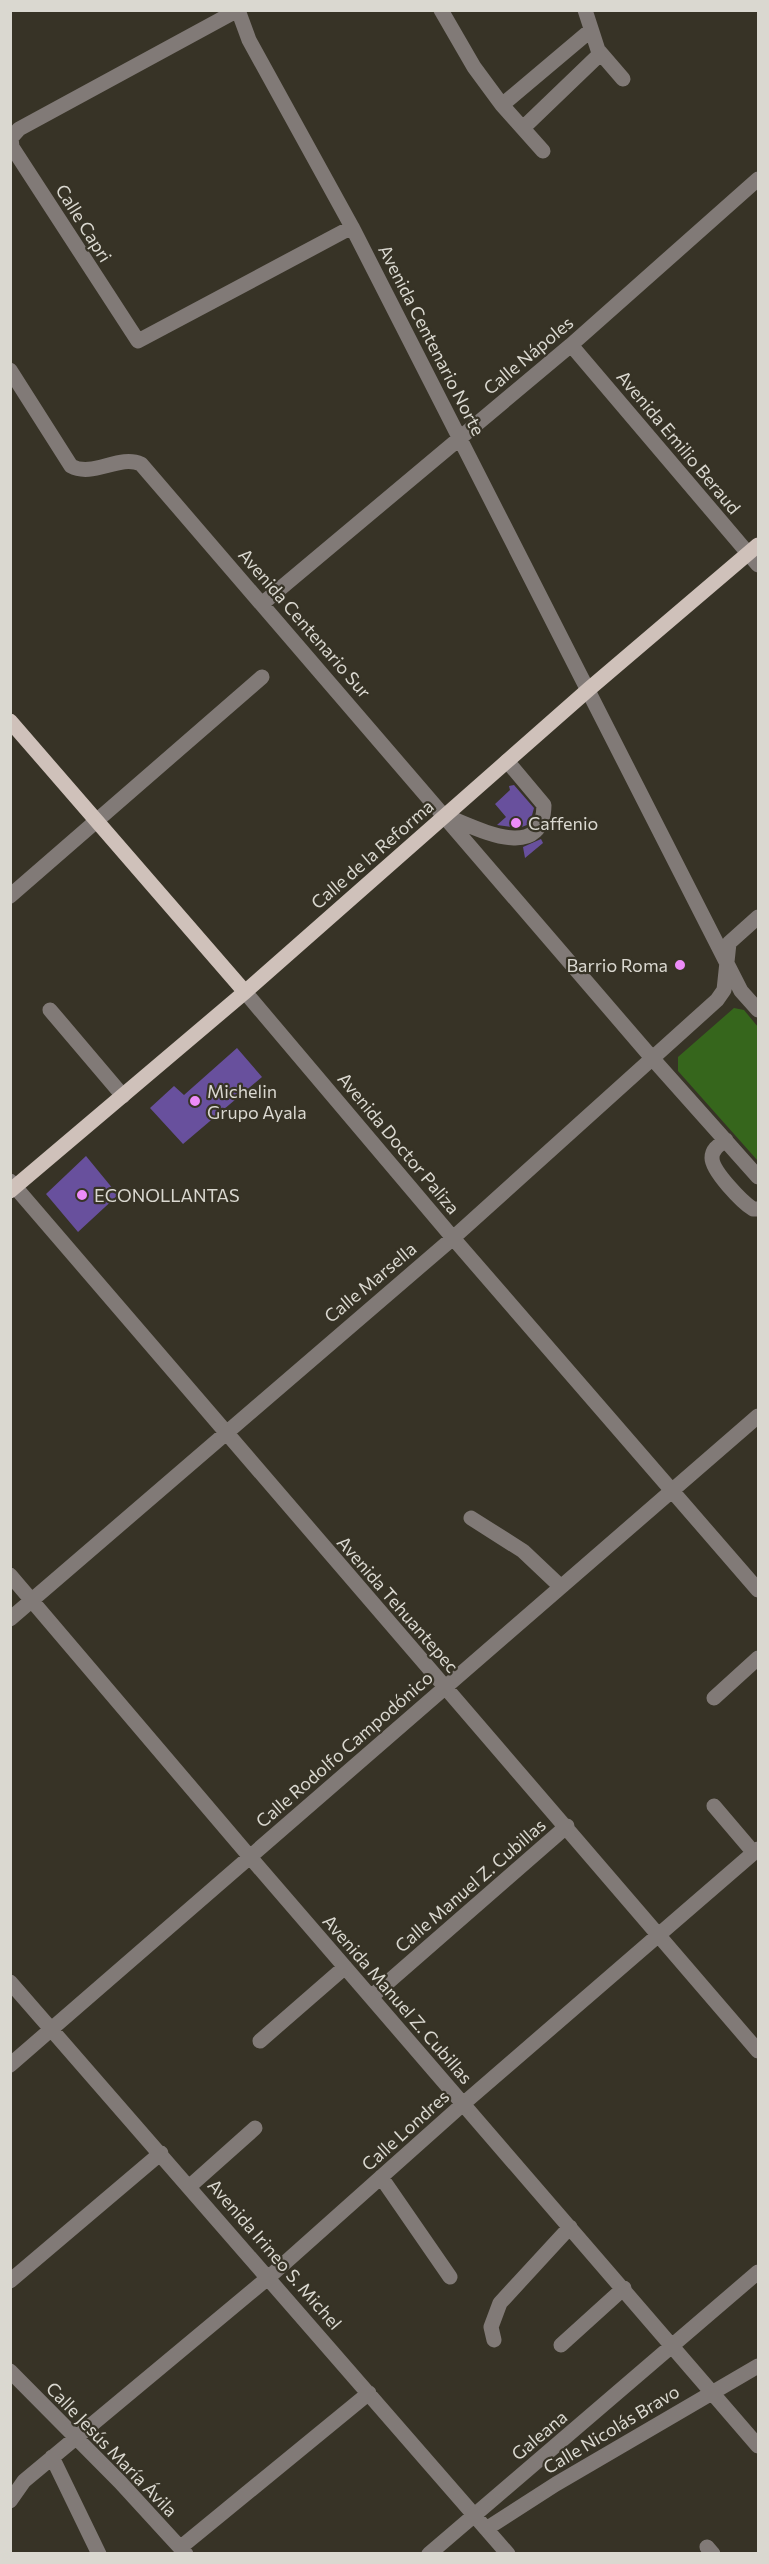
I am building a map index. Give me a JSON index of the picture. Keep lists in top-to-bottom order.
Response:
{
  "streets": {
    "main road": ["Calle de la Reforma", "Avenida Doctor Paliza"],
    "street": [
      "Calle Capri",
      "Avenida Centenario Norte",
      "Calle Nápoles",
      "Avenida Emilio Beraud",
      "Avenida Centenario Sur",
      "Calle Marsella",
      "Avenida Tehuantepec",
      "Calle Rodolfo Campodónico",
      "Calle Manuel Z. Cubillas",
      "Avenida Manuel Z. Cubillas",
      "Calle Londres",
      "Avenida Irineo S. Michel",
      "Calle Nicolás Bravo",
      "Galeana",
      "Calle Jesús María Ávila"
    ]
  },
  "crossings": [
    ["Calle Capri", "Avenida Centenario Norte"],
    ["Avenida Centenario Norte", "Calle Nápoles"],
    ["Avenida Centenario Norte", "Calle de la Reforma"],
    ["Avenida Centenario Norte", "Calle Marsella"],
    ["Calle Nápoles", "Avenida Emilio Beraud"],
    ["Calle Nápoles", "Avenida Centenario Sur"],
    ["Avenida Emilio Beraud", "Calle de la Reforma"],
    ["Avenida Centenario Sur", "Calle de la Reforma"],
    ["Avenida Centenario Sur", "Calle Marsella"],
    ["Calle de la Reforma", "Avenida Doctor Paliza"],
    ["Calle de la Reforma", "Avenida Tehuantepec"],
    ["Avenida Doctor Paliza", "Calle Marsella"],
    ["Avenida Doctor Paliza", "Calle Rodolfo Campodónico"],
    ["Calle Marsella", "Avenida Tehuantepec"],
    ["Calle Marsella", "Avenida Manuel Z. Cubillas"],
    ["Avenida Tehuantepec", "Calle Rodolfo Campodónico"],
    ["Avenida Tehuantepec", "Calle Manuel Z. Cubillas"],
    ["Avenida Tehuantepec", "Calle Londres"],
    ["Calle Rodolfo Campodónico", "Avenida Manuel Z. Cubillas"],
    ["Calle Rodolfo Campodónico", "Avenida Irineo S. Michel"],
    ["Calle Manuel Z. Cubillas", "Avenida Manuel Z. Cubillas"],
    ["Avenida Manuel Z. Cubillas", "Calle Londres"],
    ["Avenida Manuel Z. Cubillas", "Calle Nicolás Bravo"],
    ["Avenida Manuel Z. Cubillas", "Galeana"],
    ["Calle Londres", "Avenida Irineo S. Michel"],
    ["Calle Londres", "Calle Jesús María Ávila"],
    ["Avenida Irineo S. Michel", "Calle Nicolás Bravo"],
    ["Avenida Irineo S. Michel", "Galeana"]
  ],
  "places": [
    "Caffenio",
    "Barrio Roma",
    "Michelin Grupo Ayala",
    "ECONOLLANTAS"
  ]
}
